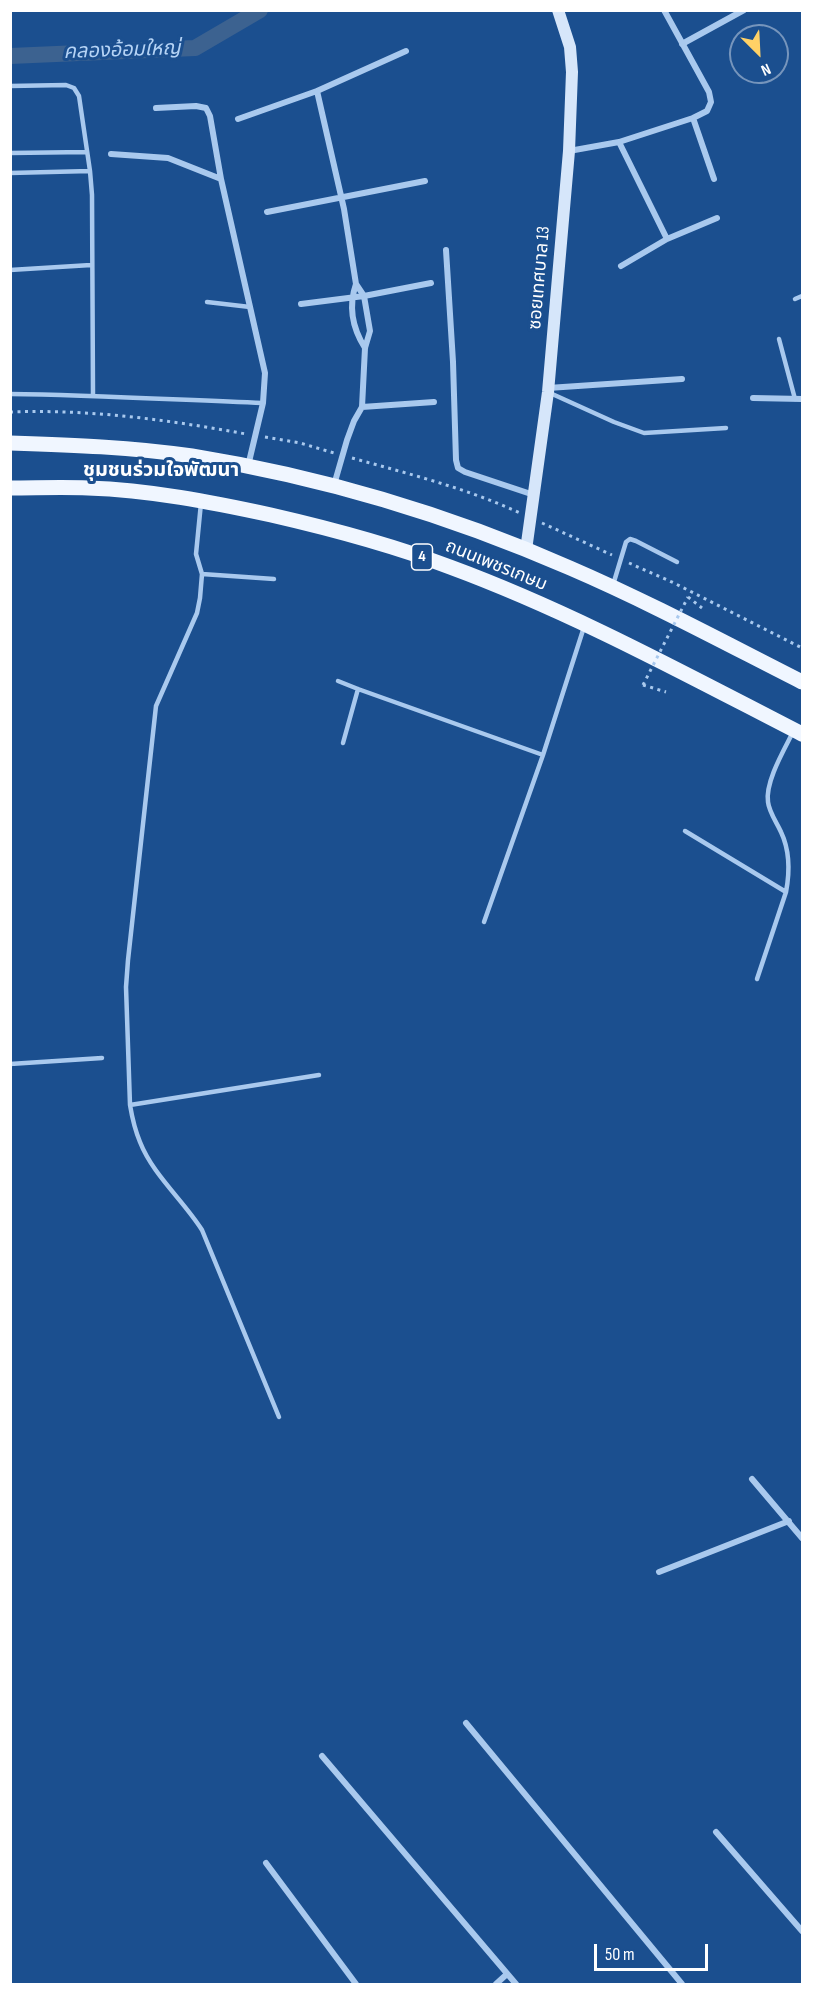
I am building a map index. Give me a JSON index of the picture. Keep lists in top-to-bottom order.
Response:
{
  "streets": {
    "main road": ["4", "ถนนเพชรเกษม"],
    "street": ["ซอยเทศบาล 13"]
  },
  "crossings": [
    ["ซอยเทศบาล 13", "ถนนเพชรเกษม"]
  ],
  "districts": ["ชุมชนร่วมใจพัฒนา"],
  "water": ["คลองอ้อมใหญ่"],
  "scale_bar": "50 m",
  "north": "bottom right"
}
